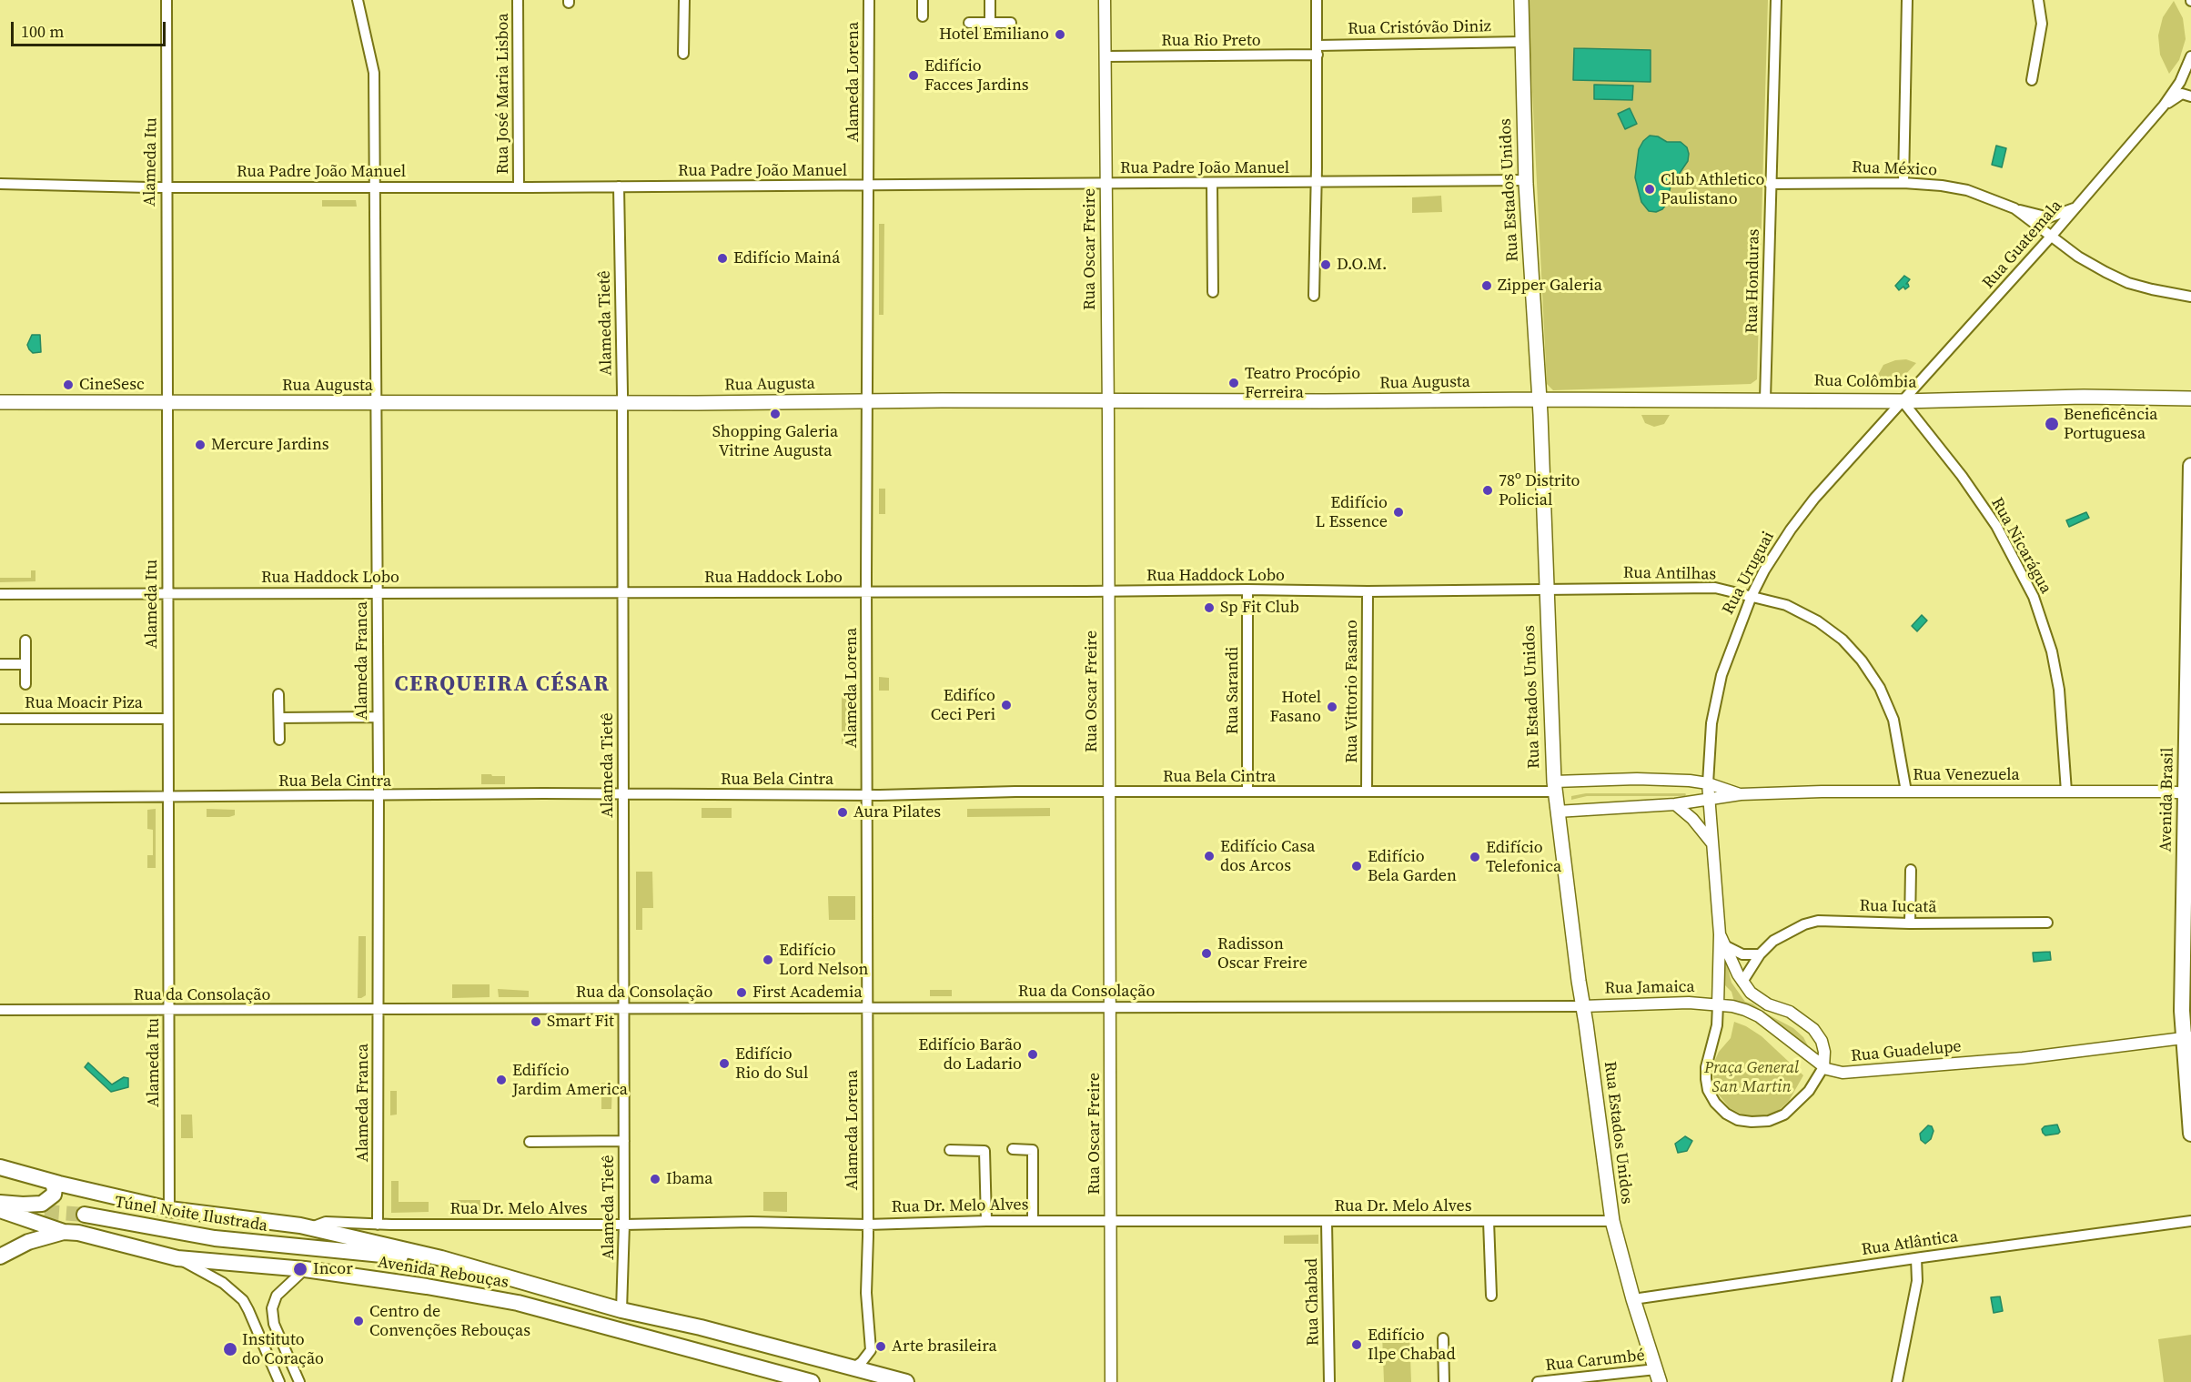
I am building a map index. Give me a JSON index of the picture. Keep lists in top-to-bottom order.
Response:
{
  "streets": {
    "main road": [
      "Rua Estados Unidos",
      "Rua Colômbia",
      "Rua Augusta",
      "Avenida Brasil",
      "Túnel Noite Ilustrada",
      "Avenida Rebouças"
    ],
    "street": [
      "Rua Cristóvão Diniz",
      "Rua Rio Preto",
      "Alameda Lorena",
      "Rua José Maria Lisboa",
      "Alameda Itu",
      "Rua Padre João Manuel",
      "Rua México",
      "Rua Guatemala",
      "Rua Oscar Freire",
      "Rua Honduras",
      "Alameda Tietê",
      "Rua Nicarágua",
      "Rua Uruguai",
      "Rua Antilhas",
      "Rua Haddock Lobo",
      "Alameda Franca",
      "Rua Sarandi",
      "Rua Vittorio Fasano",
      "Rua Moacir Piza",
      "Rua Venezuela",
      "Rua Bela Cintra",
      "Rua Iucatã",
      "Rua Jamaica",
      "Rua da Consolação",
      "Rua Guadelupe",
      "Rua Dr. Melo Alves",
      "Rua Atlântica",
      "Rua Chabad",
      "Rua Carumbé"
    ]
  },
  "crossings": [
    ["Rua Cristóvão Diniz", "Rua Rio Preto"],
    ["Rua Cristóvão Diniz", "Rua Estados Unidos"],
    ["Rua Rio Preto", "Rua Oscar Freire"],
    ["Alameda Lorena", "Rua Padre João Manuel"],
    ["Alameda Lorena", "Rua Augusta"],
    ["Alameda Lorena", "Rua Haddock Lobo"],
    ["Alameda Lorena", "Rua Bela Cintra"],
    ["Alameda Lorena", "Rua da Consolação"],
    ["Alameda Lorena", "Rua Dr. Melo Alves"],
    ["Alameda Lorena", "Avenida Rebouças"],
    ["Rua José Maria Lisboa", "Rua Padre João Manuel"],
    ["Alameda Itu", "Rua Padre João Manuel"],
    ["Alameda Itu", "Rua Augusta"],
    ["Alameda Itu", "Rua Haddock Lobo"],
    ["Alameda Itu", "Rua Moacir Piza"],
    ["Alameda Itu", "Rua Bela Cintra"],
    ["Alameda Itu", "Rua da Consolação"],
    ["Alameda Itu", "Avenida Rebouças"],
    ["Rua Padre João Manuel", "Rua Estados Unidos"],
    ["Rua Padre João Manuel", "Rua Oscar Freire"],
    ["Rua Padre João Manuel", "Alameda Tietê"],
    ["Rua Padre João Manuel", "Alameda Franca"],
    ["Rua México", "Rua Guatemala"],
    ["Rua México", "Rua Honduras"],
    ["Rua Estados Unidos", "Rua Colômbia"],
    ["Rua Estados Unidos", "Rua Augusta"],
    ["Rua Estados Unidos", "Rua Antilhas"],
    ["Rua Estados Unidos", "Rua Haddock Lobo"],
    ["Rua Estados Unidos", "Rua Venezuela"],
    ["Rua Estados Unidos", "Rua Bela Cintra"],
    ["Rua Estados Unidos", "Rua Jamaica"],
    ["Rua Estados Unidos", "Rua da Consolação"],
    ["Rua Estados Unidos", "Rua Dr. Melo Alves"],
    ["Rua Estados Unidos", "Rua Atlântica"],
    ["Rua Estados Unidos", "Rua Carumbé"],
    ["Rua Guatemala", "Rua Colômbia"],
    ["Rua Guatemala", "Rua Nicarágua"],
    ["Rua Guatemala", "Rua Uruguai"],
    ["Rua Oscar Freire", "Rua Augusta"],
    ["Rua Oscar Freire", "Rua Haddock Lobo"],
    ["Rua Oscar Freire", "Rua Bela Cintra"],
    ["Rua Oscar Freire", "Rua da Consolação"],
    ["Rua Oscar Freire", "Rua Dr. Melo Alves"],
    ["Rua Honduras", "Rua Colômbia"],
    ["Alameda Tietê", "Rua Augusta"],
    ["Alameda Tietê", "Rua Haddock Lobo"],
    ["Alameda Tietê", "Rua Bela Cintra"],
    ["Alameda Tietê", "Rua da Consolação"],
    ["Alameda Tietê", "Rua Dr. Melo Alves"],
    ["Alameda Tietê", "Avenida Rebouças"],
    ["Rua Colômbia", "Rua Augusta"],
    ["Rua Colômbia", "Rua Nicarágua"],
    ["Rua Colômbia", "Rua Uruguai"],
    ["Rua Augusta", "Alameda Franca"],
    ["Rua Nicarágua", "Rua Uruguai"],
    ["Rua Nicarágua", "Rua Venezuela"],
    ["Rua Uruguai", "Rua Antilhas"],
    ["Rua Uruguai", "Rua Venezuela"],
    ["Rua Antilhas", "Rua Haddock Lobo"],
    ["Rua Antilhas", "Rua Venezuela"],
    ["Rua Haddock Lobo", "Alameda Franca"],
    ["Rua Haddock Lobo", "Rua Sarandi"],
    ["Rua Haddock Lobo", "Rua Vittorio Fasano"],
    ["Alameda Franca", "Rua Bela Cintra"],
    ["Alameda Franca", "Rua da Consolação"],
    ["Alameda Franca", "Rua Dr. Melo Alves"],
    ["Rua Sarandi", "Rua Bela Cintra"],
    ["Rua Vittorio Fasano", "Rua Bela Cintra"],
    ["Rua Venezuela", "Rua Bela Cintra"],
    ["Rua Venezuela", "Avenida Brasil"],
    ["Avenida Brasil", "Rua Guadelupe"],
    ["Rua Jamaica", "Rua da Consolação"],
    ["Rua Jamaica", "Rua Guadelupe"],
    ["Rua Dr. Melo Alves", "Avenida Rebouças"],
    ["Rua Dr. Melo Alves", "Rua Chabad"],
    ["Túnel Noite Ilustrada", "Avenida Rebouças"]
  ],
  "districts": ["CERQUEIRA CÉSAR"],
  "parks": ["Praça General San Martin"],
  "places": [
    "Hotel Emiliano",
    "Edifício Facces Jardins",
    "Club Athletico Paulistano",
    "Edifício Mainá",
    "D.O.M.",
    "Zipper Galeria",
    "Teatro Procópio Ferreira",
    "CineSesc",
    "Shopping Galeria Vitrine Augusta",
    "Beneficência Portuguesa",
    "Mercure Jardins",
    "78º Distrito Policial",
    "Edifício L Essence",
    "Sp Fit Club",
    "Edifíco Ceci Peri",
    "Hotel Fasano",
    "Aura Pilates",
    "Edifício Casa dos Arcos",
    "Edifício Telefonica",
    "Edifício Bela Garden",
    "Radisson Oscar Freire",
    "Edifício Lord Nelson",
    "First Academia",
    "Smart Fit",
    "Edifício Barão do Ladario",
    "Edifício Rio do Sul",
    "Edifício Jardim America",
    "Ibama",
    "Incor",
    "Centro de Convenções Rebouças",
    "Edifício Ilpe Chabad",
    "Arte brasileira",
    "Instituto do Coração"
  ],
  "scale_bar": "100 m"
}
